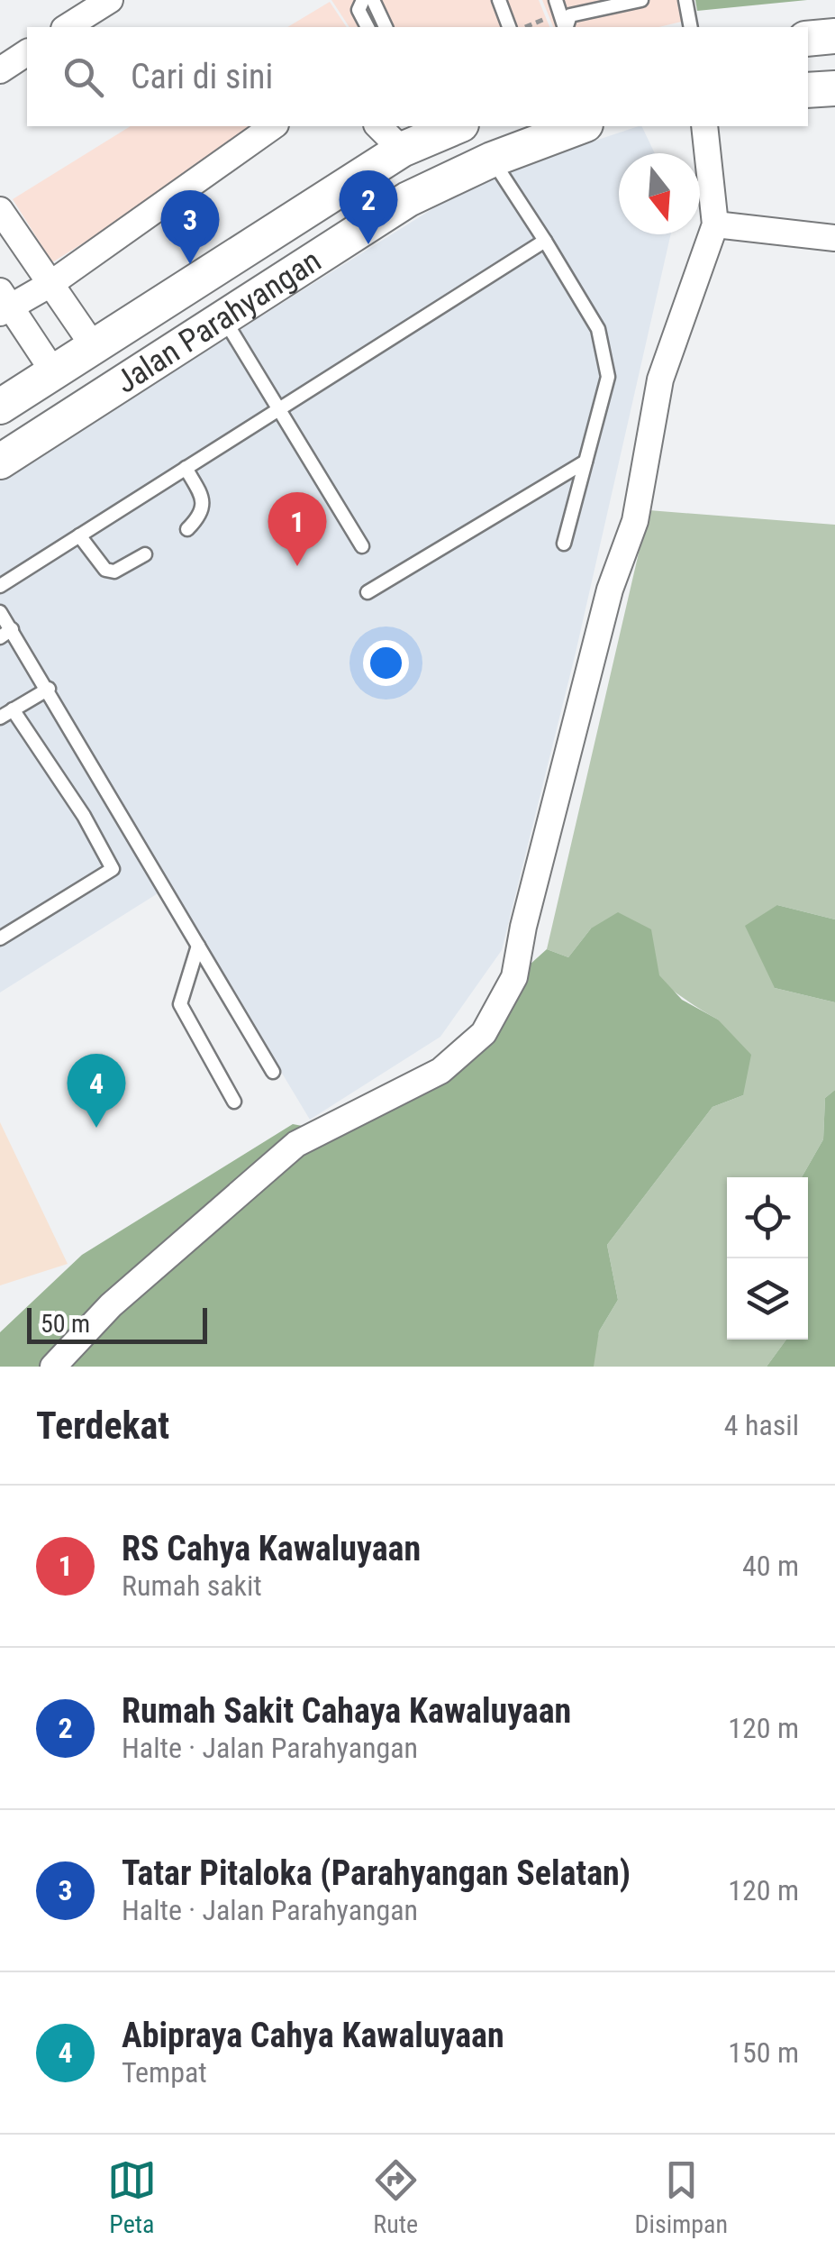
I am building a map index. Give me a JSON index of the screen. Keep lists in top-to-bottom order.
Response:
{
  "streets": {
    "main road": ["Jalan Parahyangan"]
  },
  "scale_bar": "50 m",
  "north": "bottom",
  "page": {
    "search": "Cari di sini",
    "pins": [
      "2",
      "3",
      "1",
      "4"
    ],
    "scale": "50 m",
    "heading": ["Terdekat", "4 hasil"],
    "list": [
      {
        "mark": "1",
        "name": "RS Cahya Kawaluyaan",
        "note": "Rumah sakit",
        "value": "40 m"
      },
      {
        "mark": "2",
        "name": "Rumah Sakit Cahaya Kawaluyaan",
        "note": "Halte · Jalan Parahyangan",
        "value": "120 m"
      },
      {
        "mark": "3",
        "name": "Tatar Pitaloka (Parahyangan Selatan)",
        "note": "Halte · Jalan Parahyangan",
        "value": "120 m"
      },
      {
        "mark": "4",
        "name": "Abipraya Cahya Kawaluyaan",
        "note": "Tempat",
        "value": "150 m"
      }
    ],
    "nav": ["Peta", "Rute", "Disimpan"]
  }
}
